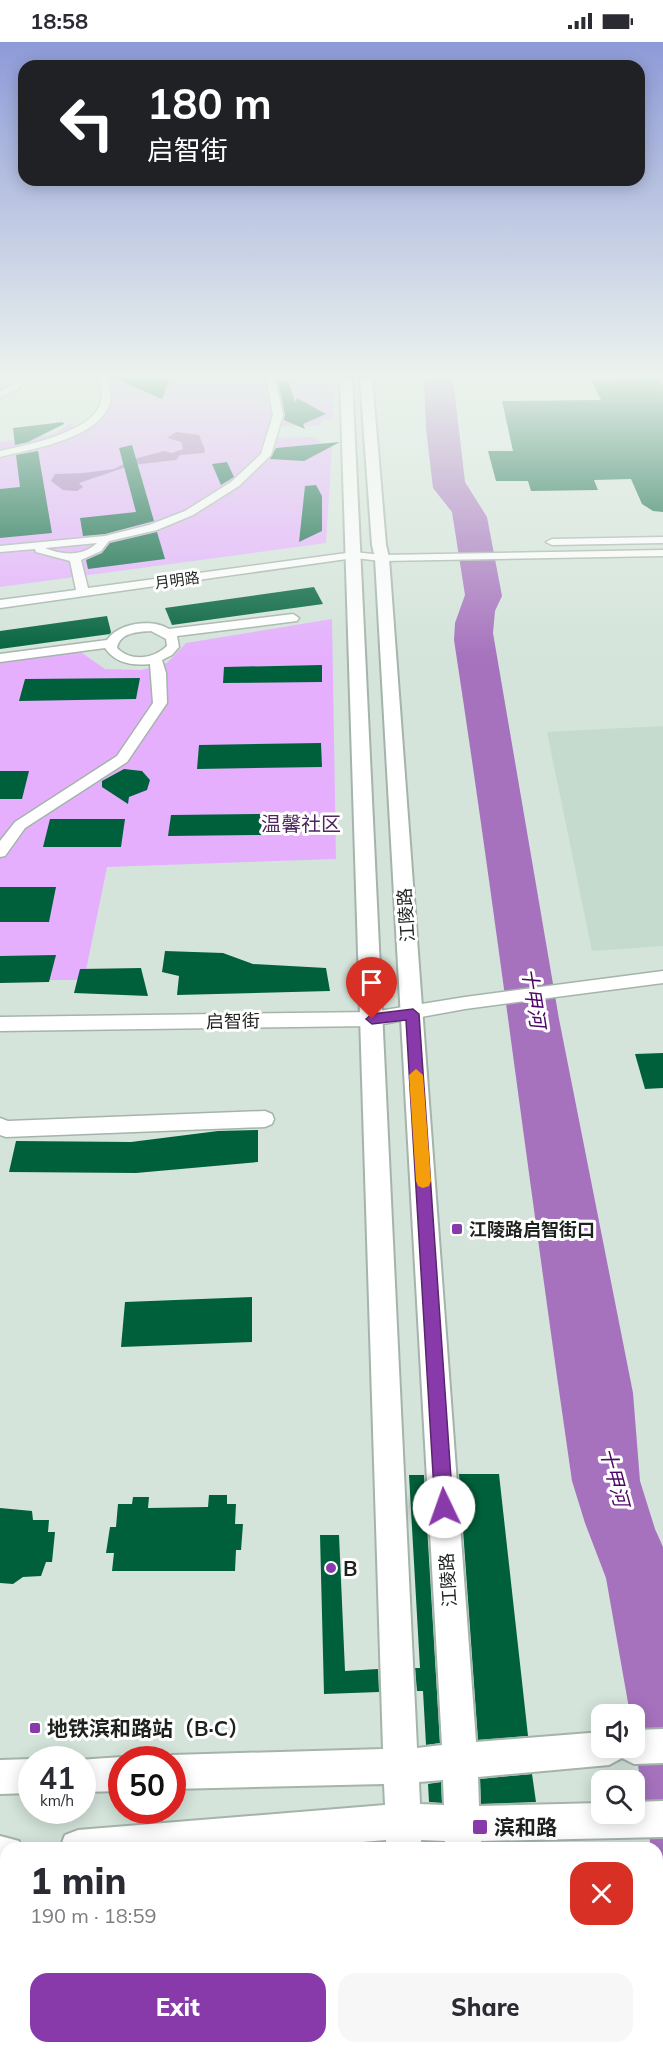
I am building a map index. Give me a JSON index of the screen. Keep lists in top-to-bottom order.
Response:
{
  "streets": {
    "main road": ["江陵路"],
    "street": ["月明路", "启智街"]
  },
  "crossings": [
    ["月明路", "江陵路"],
    ["江陵路", "启智街"]
  ],
  "districts": ["温馨社区"],
  "water": ["十甲河"],
  "places": {
    "transit": ["江陵路启智街口", "地铁滨和路站（B·C）", "滨和路"],
    "other": ["B"]
  },
  "page": {
    "status": "18:58",
    "turn": ["180 m", "启智街"],
    "speed": "41 km/h",
    "limit": "50",
    "heading": ["1 min", "190 m · 18:59"],
    "buttons": ["Exit", "Share"]
  }
}
